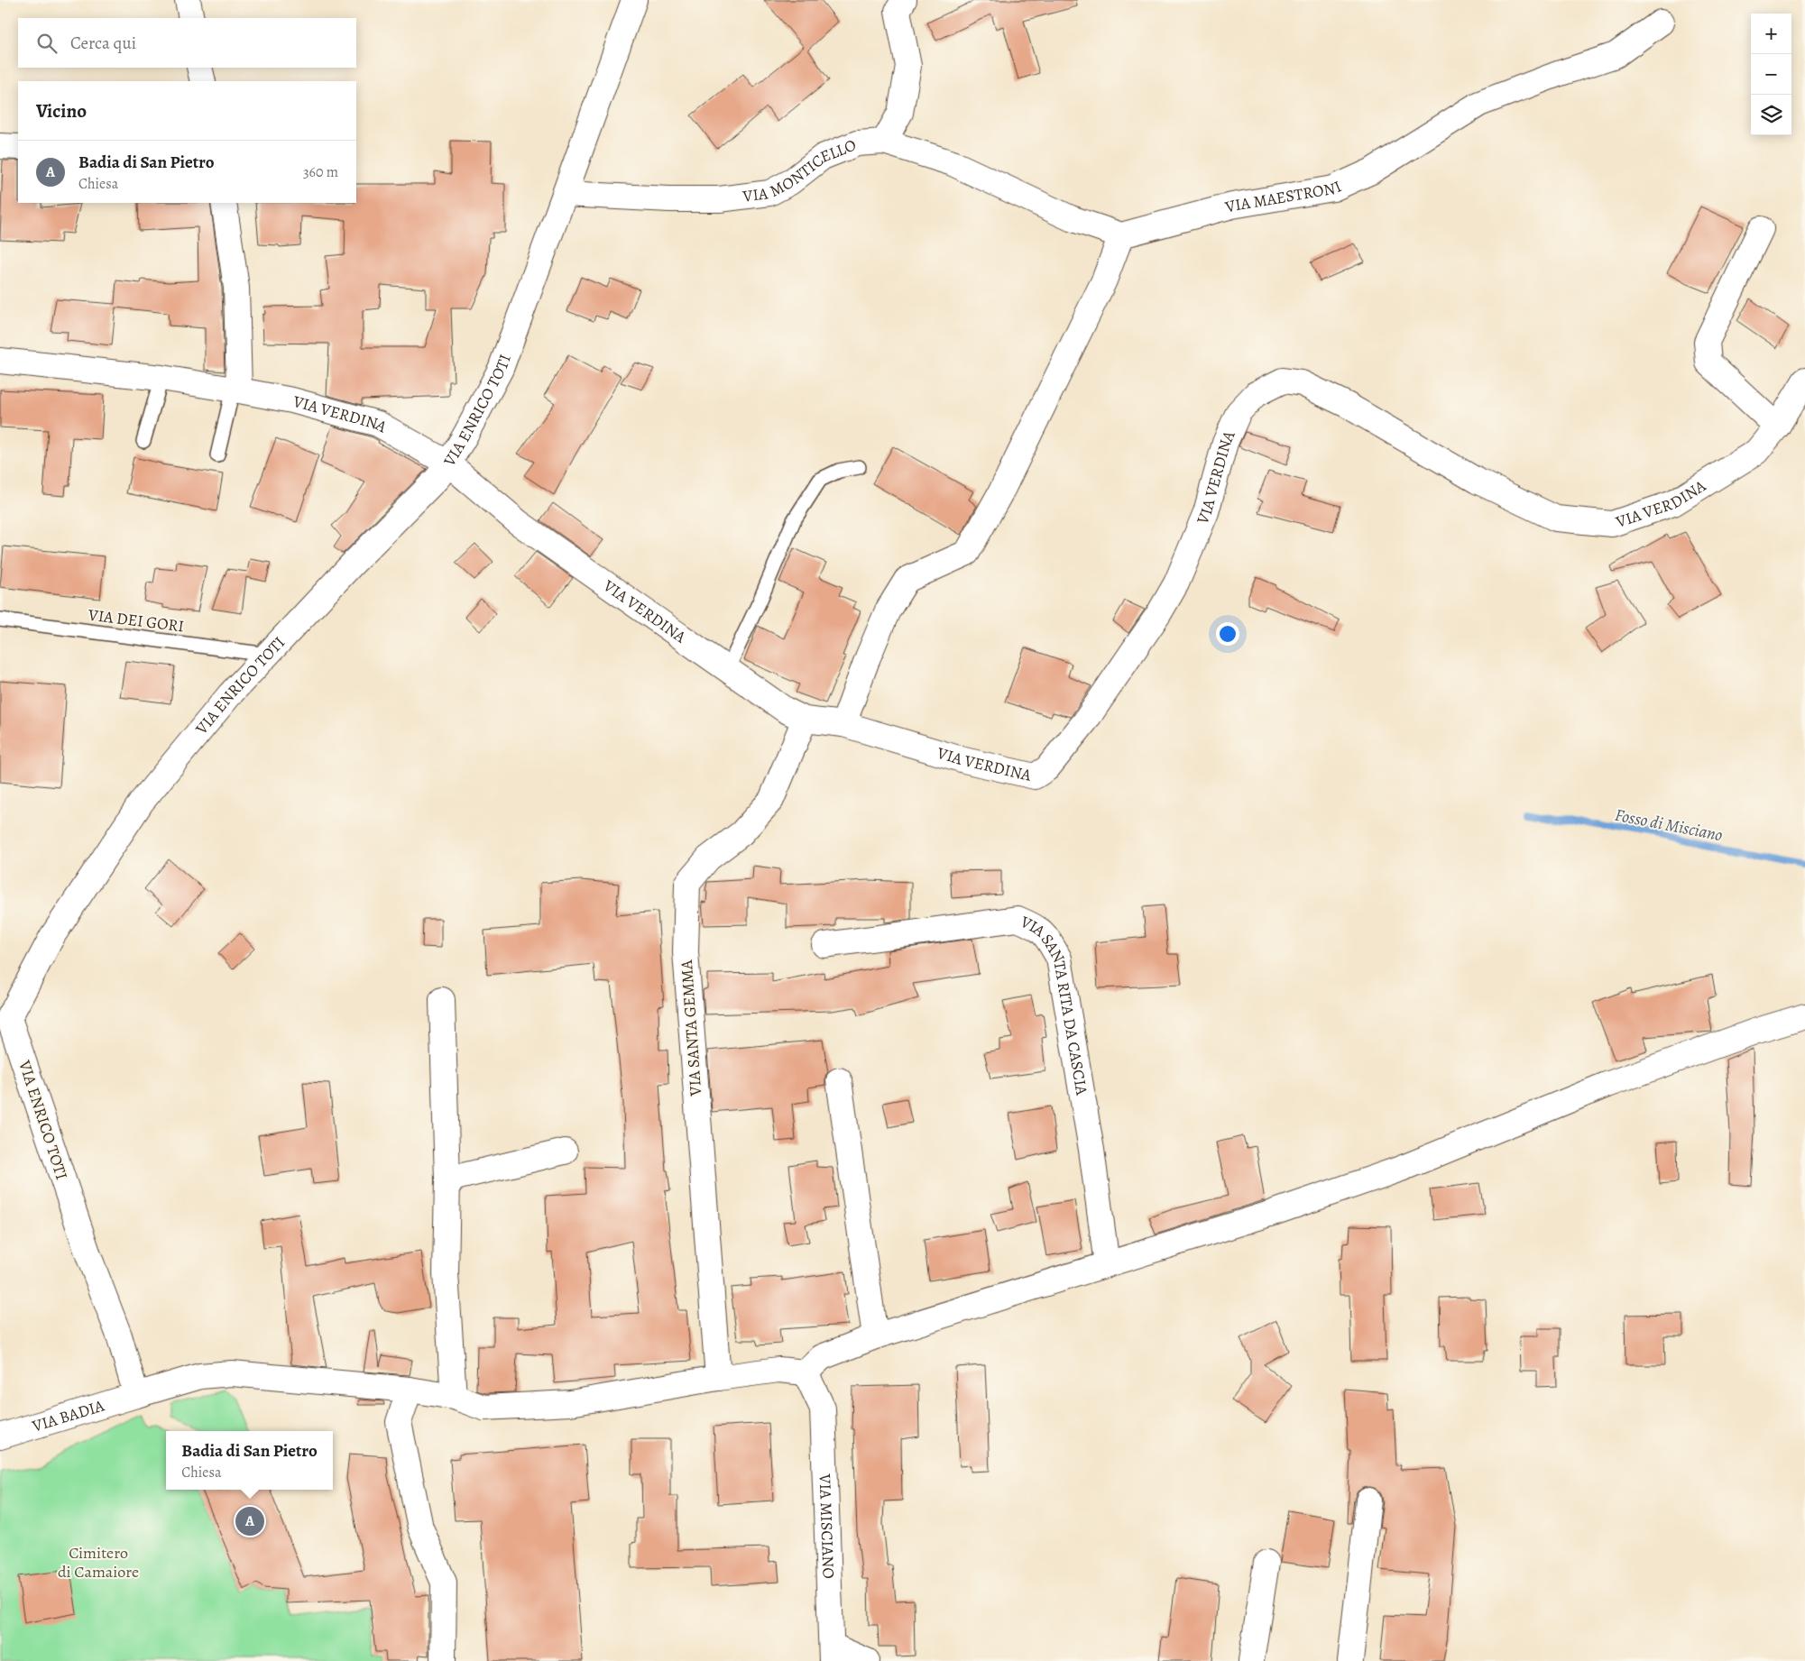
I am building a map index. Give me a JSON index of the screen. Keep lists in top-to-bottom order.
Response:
{
  "streets": {
    "street": [
      "VIA MONTICELLO",
      "VIA MAESTRONI",
      "VIA ENRICO TOTI",
      "VIA VERDINA",
      "VIA SANTA RITA DA CASCIA",
      "VIA SANTA GEMMA",
      "VIA BADIA",
      "VIA MISCIANO"
    ],
    "lane": ["VIA DEI GORI"]
  },
  "crossings": [
    ["VIA MONTICELLO", "VIA ENRICO TOTI"],
    ["VIA ENRICO TOTI", "VIA VERDINA"],
    ["VIA ENRICO TOTI", "VIA DEI GORI"],
    ["VIA ENRICO TOTI", "VIA BADIA"],
    ["VIA VERDINA", "VIA SANTA GEMMA"],
    ["VIA SANTA GEMMA", "VIA BADIA"],
    ["VIA BADIA", "VIA MISCIANO"]
  ],
  "water": ["Fosso di Misciano"],
  "parks": ["Cimitero di Camaiore"],
  "page": {
    "map_buttons": ["+", "−"],
    "search": "Cerca qui",
    "heading": "Vicino",
    "list": [
      {
        "mark": "A",
        "name": "Badia di San Pietro",
        "note": "Chiesa",
        "value": "360 m"
      }
    ],
    "popup": ["Badia di San Pietro", "Chiesa"],
    "pins": "A"
  }
}
